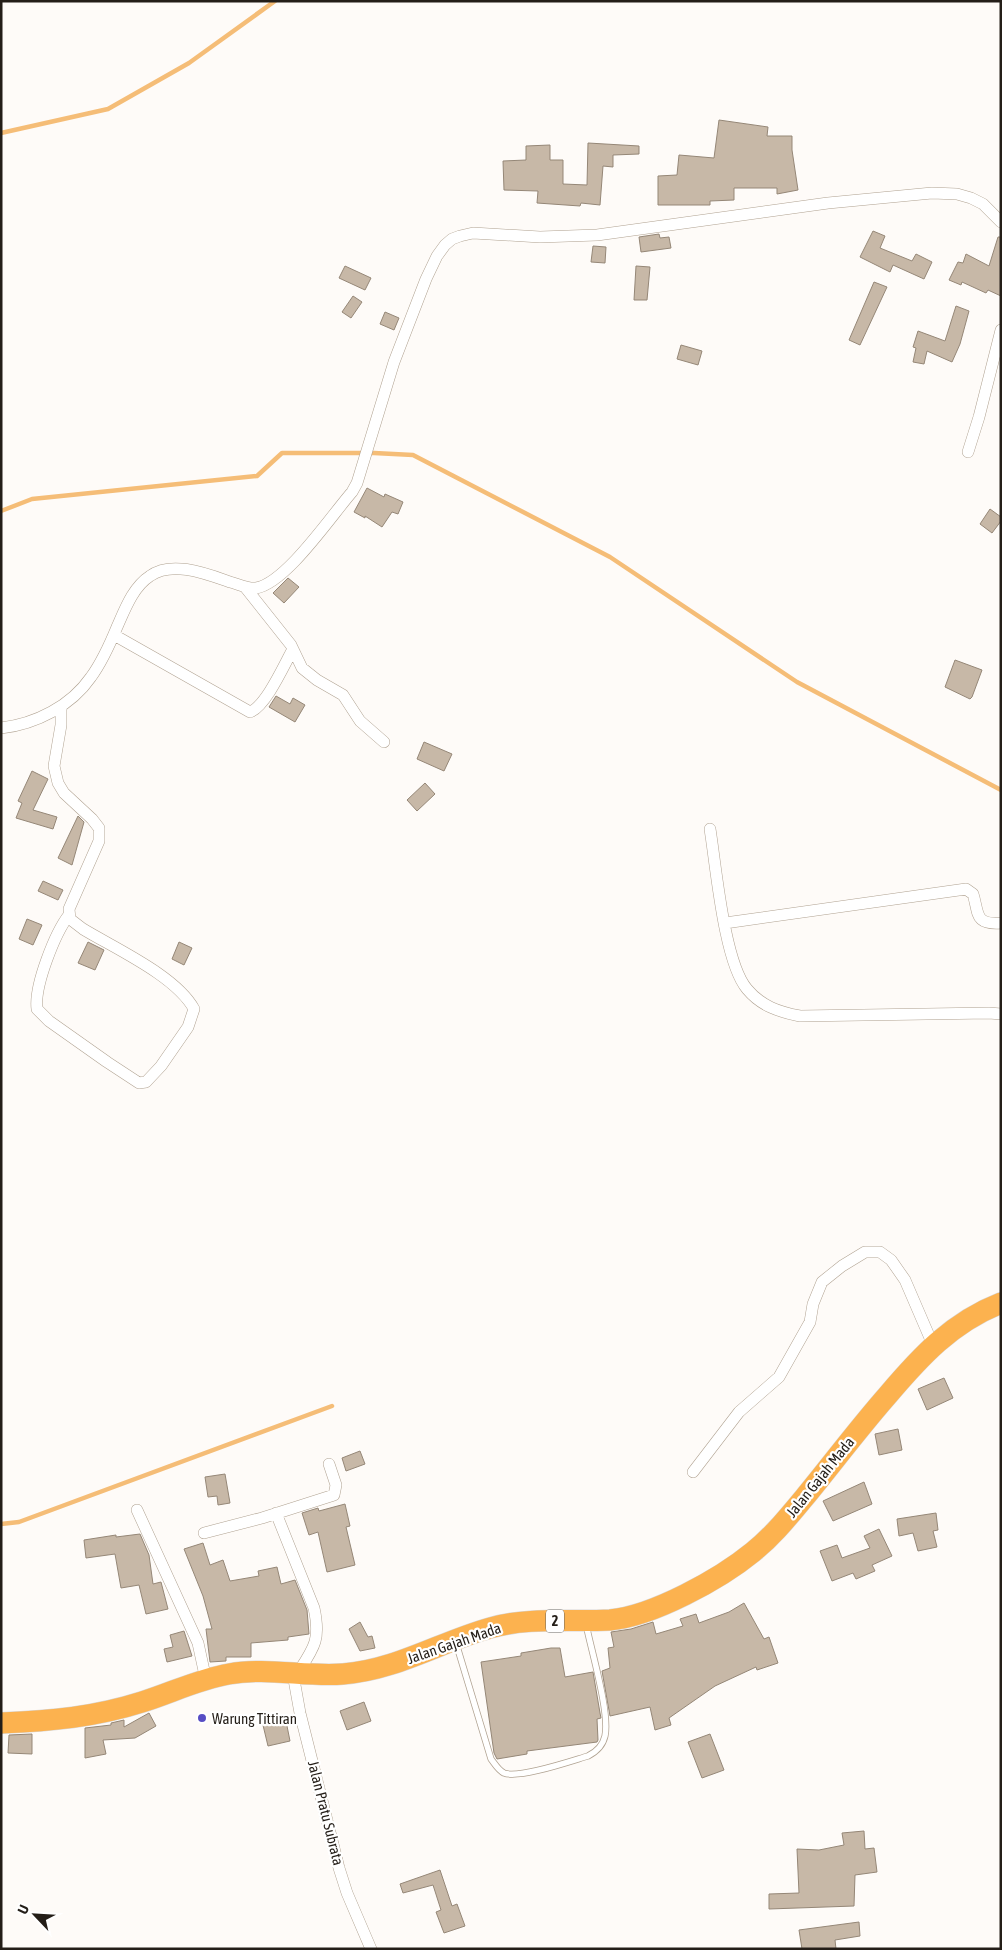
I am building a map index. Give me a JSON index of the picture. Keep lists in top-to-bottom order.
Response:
{
  "streets": {
    "highway": ["Jalan Gajah Mada", "2"],
    "street": ["Jalan Pratu Subrata"]
  },
  "crossings": [
    ["Jalan Gajah Mada", "Jalan Pratu Subrata"]
  ],
  "places": ["Warung Tittiran"],
  "north": "top left"
}
